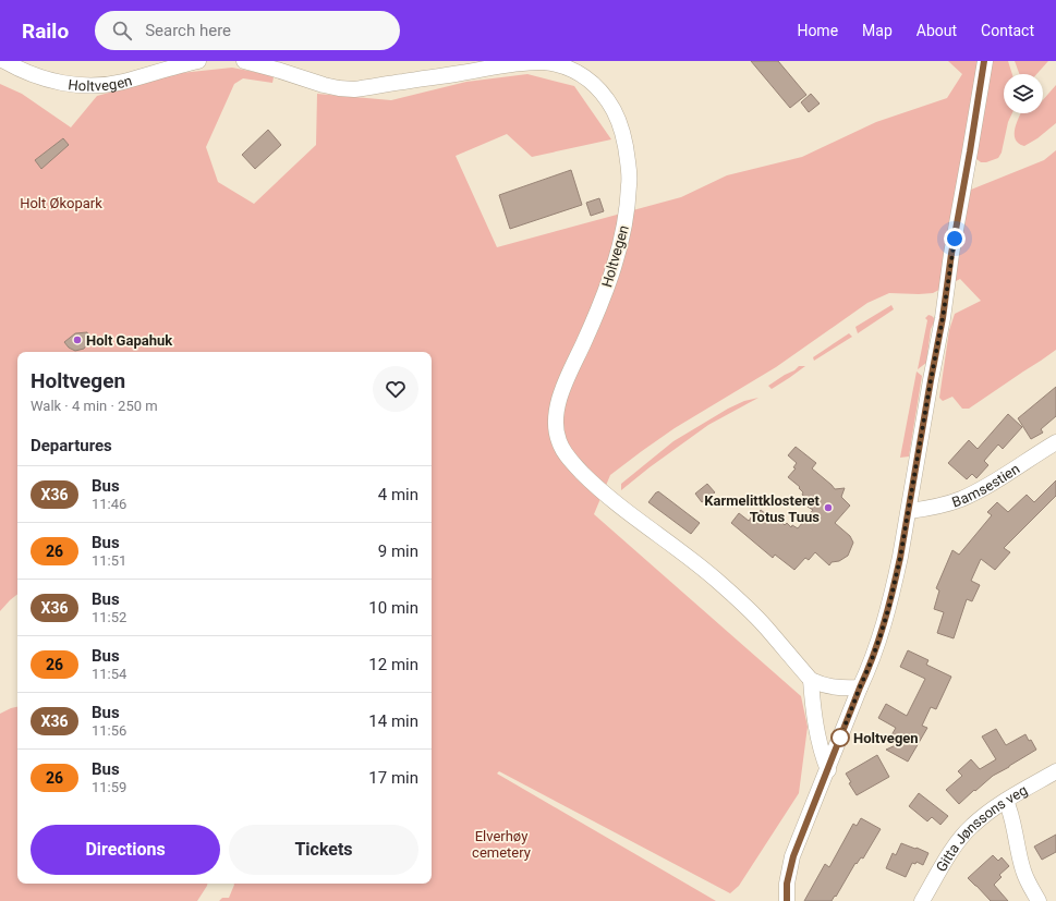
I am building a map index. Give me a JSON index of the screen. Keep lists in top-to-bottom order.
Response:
{
  "streets": {
    "street": ["Holtvegen", "Bamsestien", "Gitta Jønssons veg"]
  },
  "parks": ["Holt Økopark", "Elverhøy cemetery"],
  "places": ["Holt Gapahuk", "Karmelittklosteret Totus Tuus", "Holtvegen"],
  "lines": ["bus line X36"],
  "page": {
    "header": "Railo",
    "search": "Search here",
    "nav": [
      "Home",
      "Map",
      "About",
      "Contact"
    ],
    "heading": [
      ["Holtvegen", "Walk · 4 min · 250 m"],
      "Departures"
    ],
    "list": [
      {
        "mark": "X36",
        "name": "Bus",
        "note": "11:46",
        "value": "4 min"
      },
      {
        "mark": "26",
        "name": "Bus",
        "note": "11:51",
        "value": "9 min"
      },
      {
        "mark": "X36",
        "name": "Bus",
        "note": "11:52",
        "value": "10 min"
      },
      {
        "mark": "26",
        "name": "Bus",
        "note": "11:54",
        "value": "12 min"
      },
      {
        "mark": "X36",
        "name": "Bus",
        "note": "11:56",
        "value": "14 min"
      },
      {
        "mark": "26",
        "name": "Bus",
        "note": "11:59",
        "value": "17 min"
      }
    ],
    "buttons": ["Directions", "Tickets"]
  }
}
